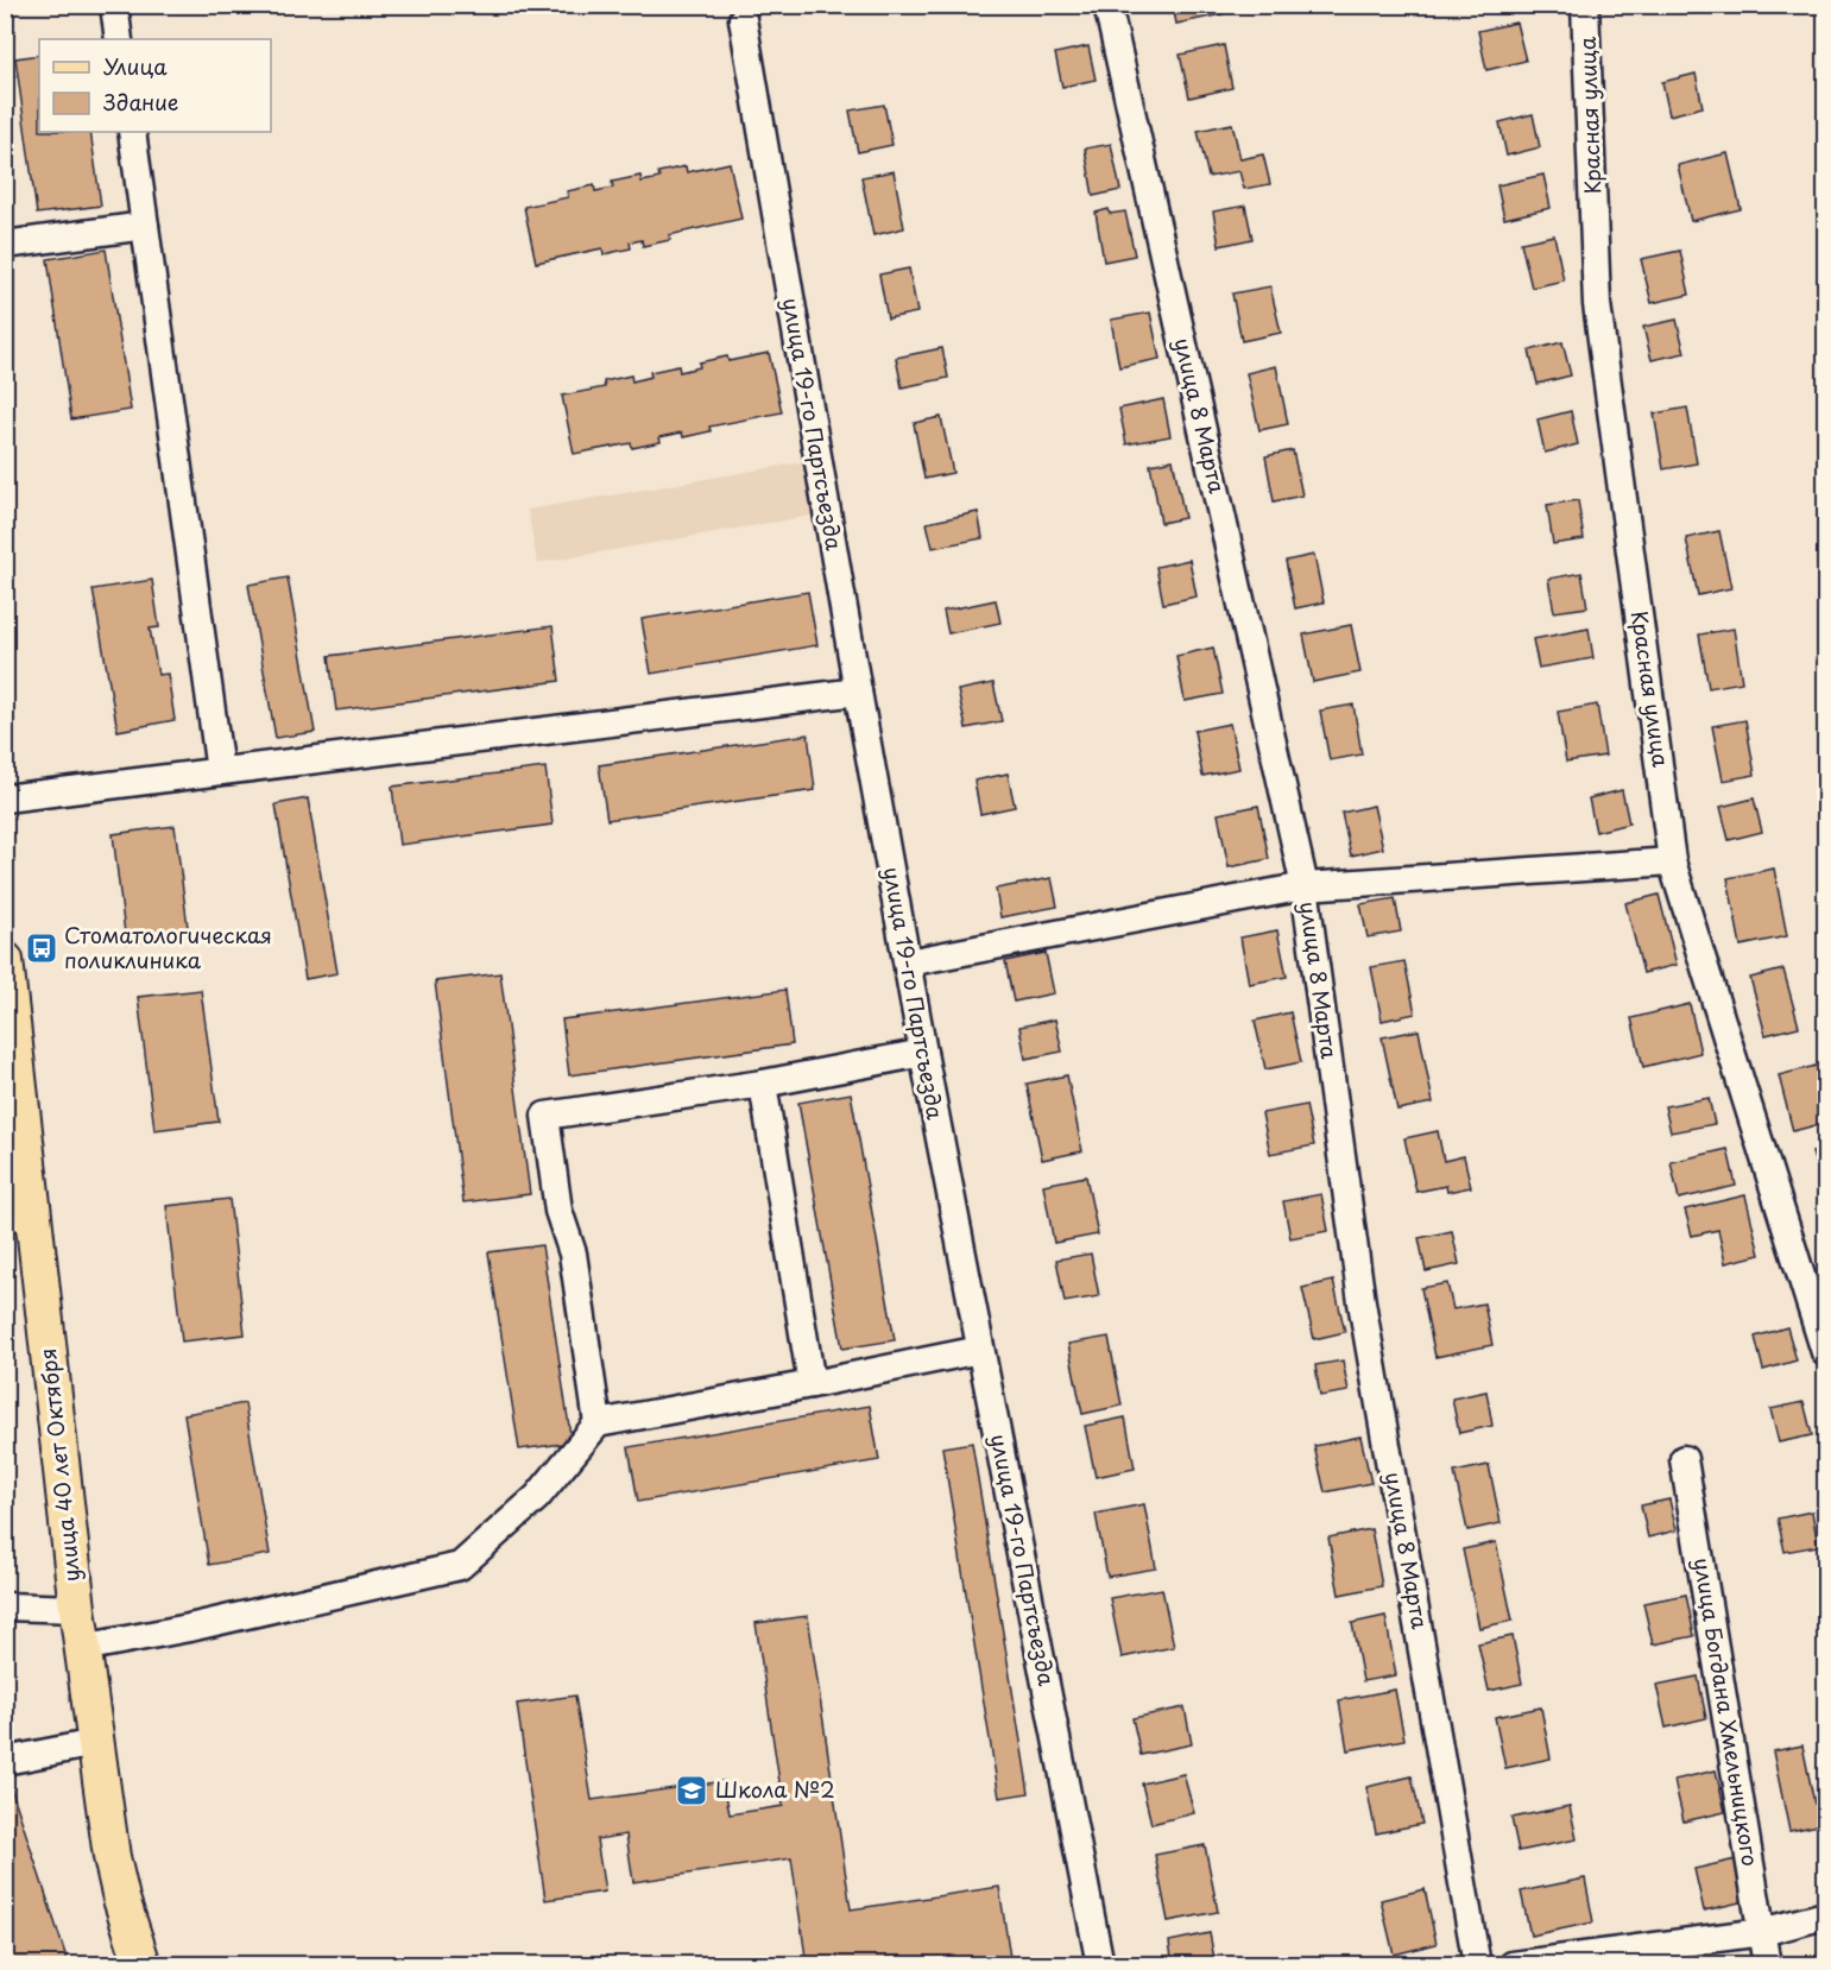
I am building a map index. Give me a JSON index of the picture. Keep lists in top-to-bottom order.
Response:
{
  "streets": {
    "main road": ["улица 40 лет Октября"],
    "street": [
      "Красная улица",
      "улица 8 Марта",
      "улица 19-го Партсъезда",
      "улица Богдана Хмельницкого"
    ]
  },
  "places": {
    "bus stop": ["Стоматологическая поликлиника"],
    "school or university": ["Школа №2"]
  },
  "legend": ["Улица", "Здание"]
}
